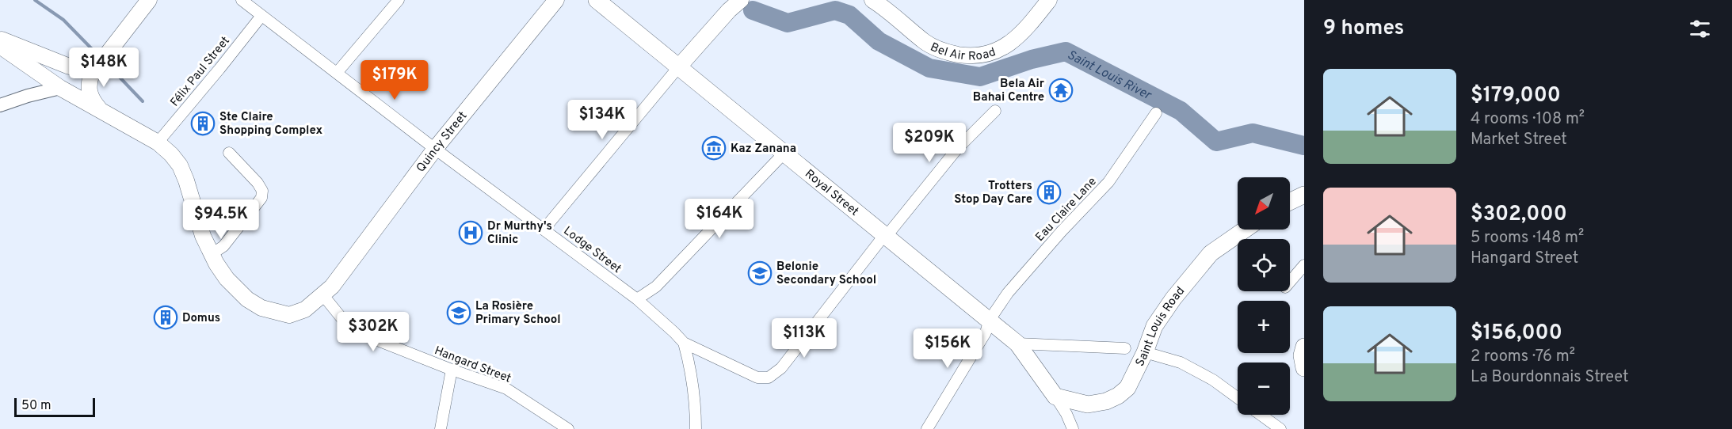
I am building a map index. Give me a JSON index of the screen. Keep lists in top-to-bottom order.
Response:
{
  "streets": {
    "main road": [
      "Bel Air Road",
      "Quincy Street",
      "Royal Street",
      "Saint Louis Road"
    ],
    "street": [
      "Félix Paul Street",
      "Eau Claire Lane",
      "Lodge Street",
      "Hangard Street"
    ]
  },
  "crossings": [
    ["Félix Paul Street", "Quincy Street"],
    ["Félix Paul Street", "Lodge Street"],
    ["Quincy Street", "Lodge Street"],
    ["Quincy Street", "Hangard Street"],
    ["Royal Street", "Eau Claire Lane"],
    ["Royal Street", "Saint Louis Road"]
  ],
  "water": ["Saint Louis River"],
  "places": {
    "temple": ["Bela Air Bahai Centre"],
    "building": ["Ste Claire Shopping Complex", "Trotters Stop Day Care", "Domus"],
    "museum": ["Kaz Zanana"],
    "hospital": ["Dr Murthy's Clinic"],
    "school or university": ["Belonie Secondary School", "La Rosière Primary School"]
  },
  "scale_bar": "50 m",
  "north": "bottom left",
  "page": {
    "heading": "9 homes",
    "price": [
      "$148K",
      "$179K",
      "$134K",
      "$209K",
      "$164K",
      "$94.5K",
      "$302K",
      "$113K",
      "$156K"
    ],
    "list": [
      {
        "name": "$179,000",
        "note": "4 rooms · 108 m² · Market Street"
      },
      {
        "name": "$302,000",
        "note": "5 rooms · 148 m² · Hangard Street"
      },
      {
        "name": "$156,000",
        "note": "2 rooms · 76 m² · La Bourdonnais Street"
      }
    ],
    "map_buttons": ["+", "−"],
    "scale": "50 m"
  }
}
